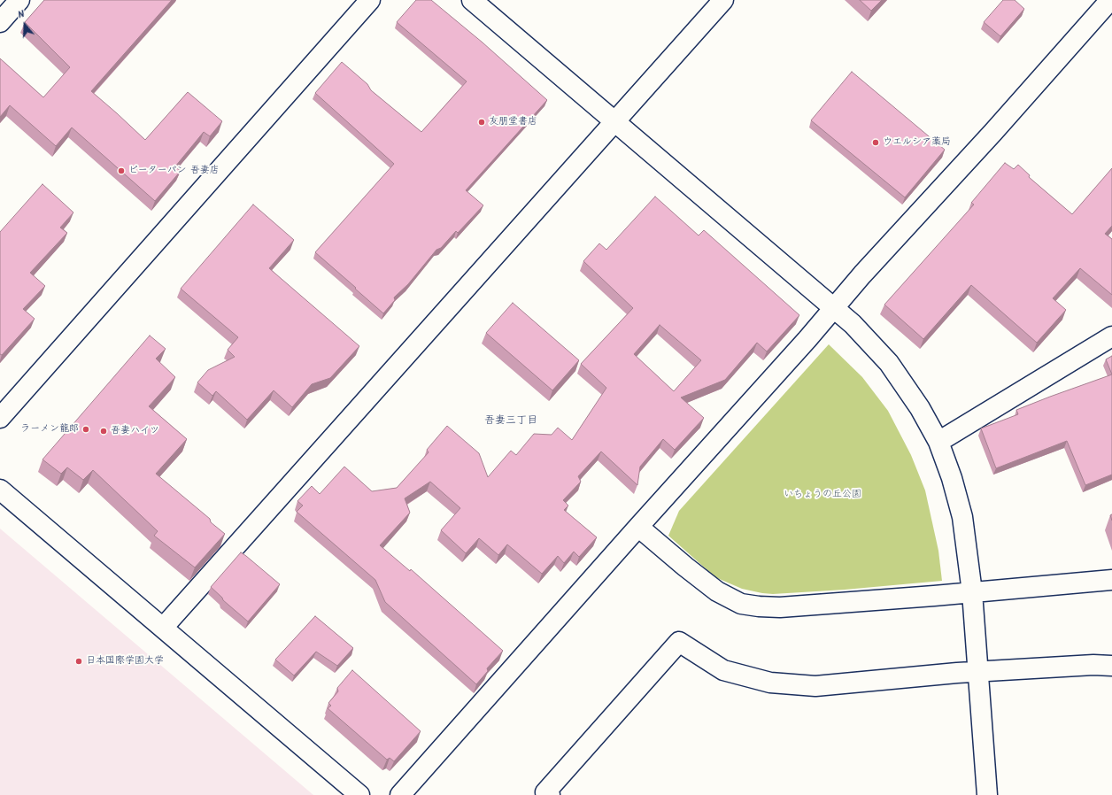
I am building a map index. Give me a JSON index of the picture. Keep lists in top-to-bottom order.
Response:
{
  "districts": ["吾妻三丁目"],
  "parks": ["いちょうの丘公園"],
  "places": [
    "友朋堂書店",
    "ウエルシア薬局",
    "ピーターパン 吾妻店",
    "ラーメン龍郎",
    "吾妻ハイツ",
    "日本国際学園大学"
  ],
  "north": "top"
}
